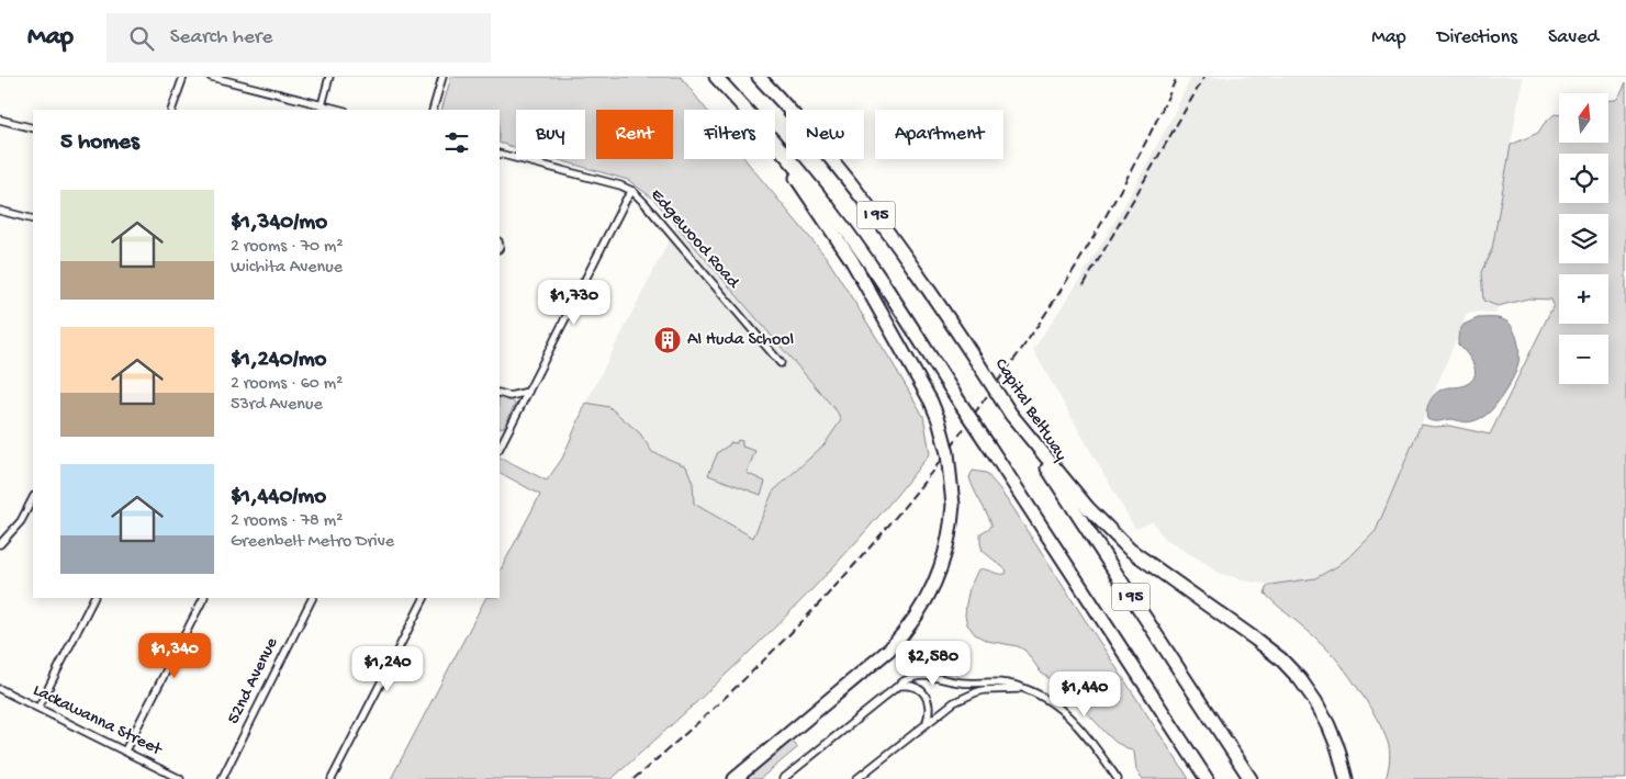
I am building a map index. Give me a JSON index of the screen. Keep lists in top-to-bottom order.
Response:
{
  "streets": {
    "highway": ["I 95", "Capital Beltway"],
    "street": ["Edgewood Road", "52nd Avenue", "Lackawanna Street"]
  },
  "places": {
    "building": ["Al Huda School"]
  },
  "north": "top",
  "page": {
    "header": "Map",
    "search": "Search here",
    "nav": ["Map", "Directions", "Saved"],
    "map_buttons": ["+", "−"],
    "chip": [
      "Buy",
      "Rent",
      "Filters",
      "New",
      "Apartment"
    ],
    "heading": "5 homes",
    "list": [
      {
        "name": "$1,340/mo",
        "note": "2 rooms · 70 m² · Wichita Avenue"
      },
      {
        "name": "$1,240/mo",
        "note": "2 rooms · 60 m² · 53rd Avenue"
      },
      {
        "name": "$1,440/mo",
        "note": "2 rooms · 78 m² · Greenbelt Metro Drive"
      }
    ],
    "price": [
      "$1,730",
      "$1,340",
      "$2,580",
      "$1,240",
      "$1,440"
    ]
  }
}
